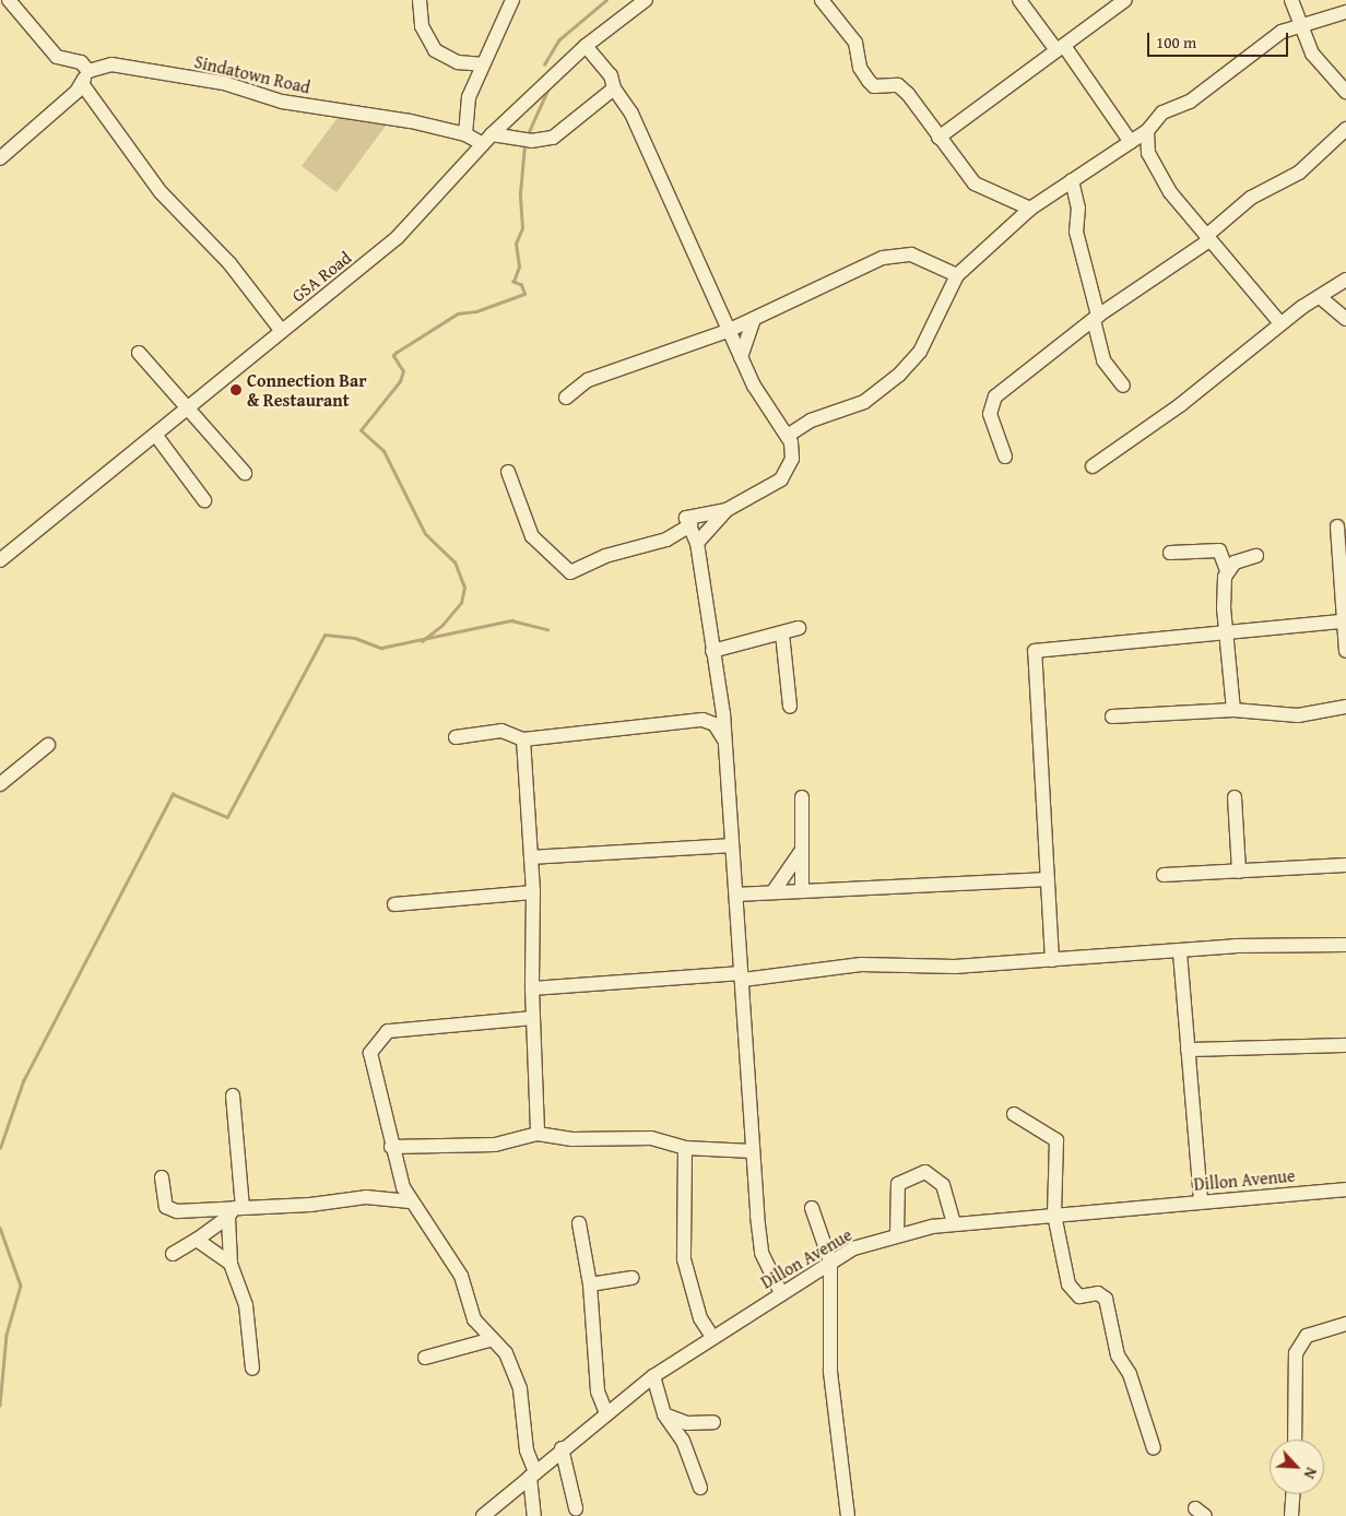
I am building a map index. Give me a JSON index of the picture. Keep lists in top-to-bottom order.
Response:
{
  "streets": {
    "street": ["Sindatown Road", "GSA Road", "Dillon Avenue"]
  },
  "crossings": [
    ["Sindatown Road", "GSA Road"]
  ],
  "places": ["Connection Bar & Restaurant"],
  "scale_bar": "100 m",
  "north": "bottom right"
}
